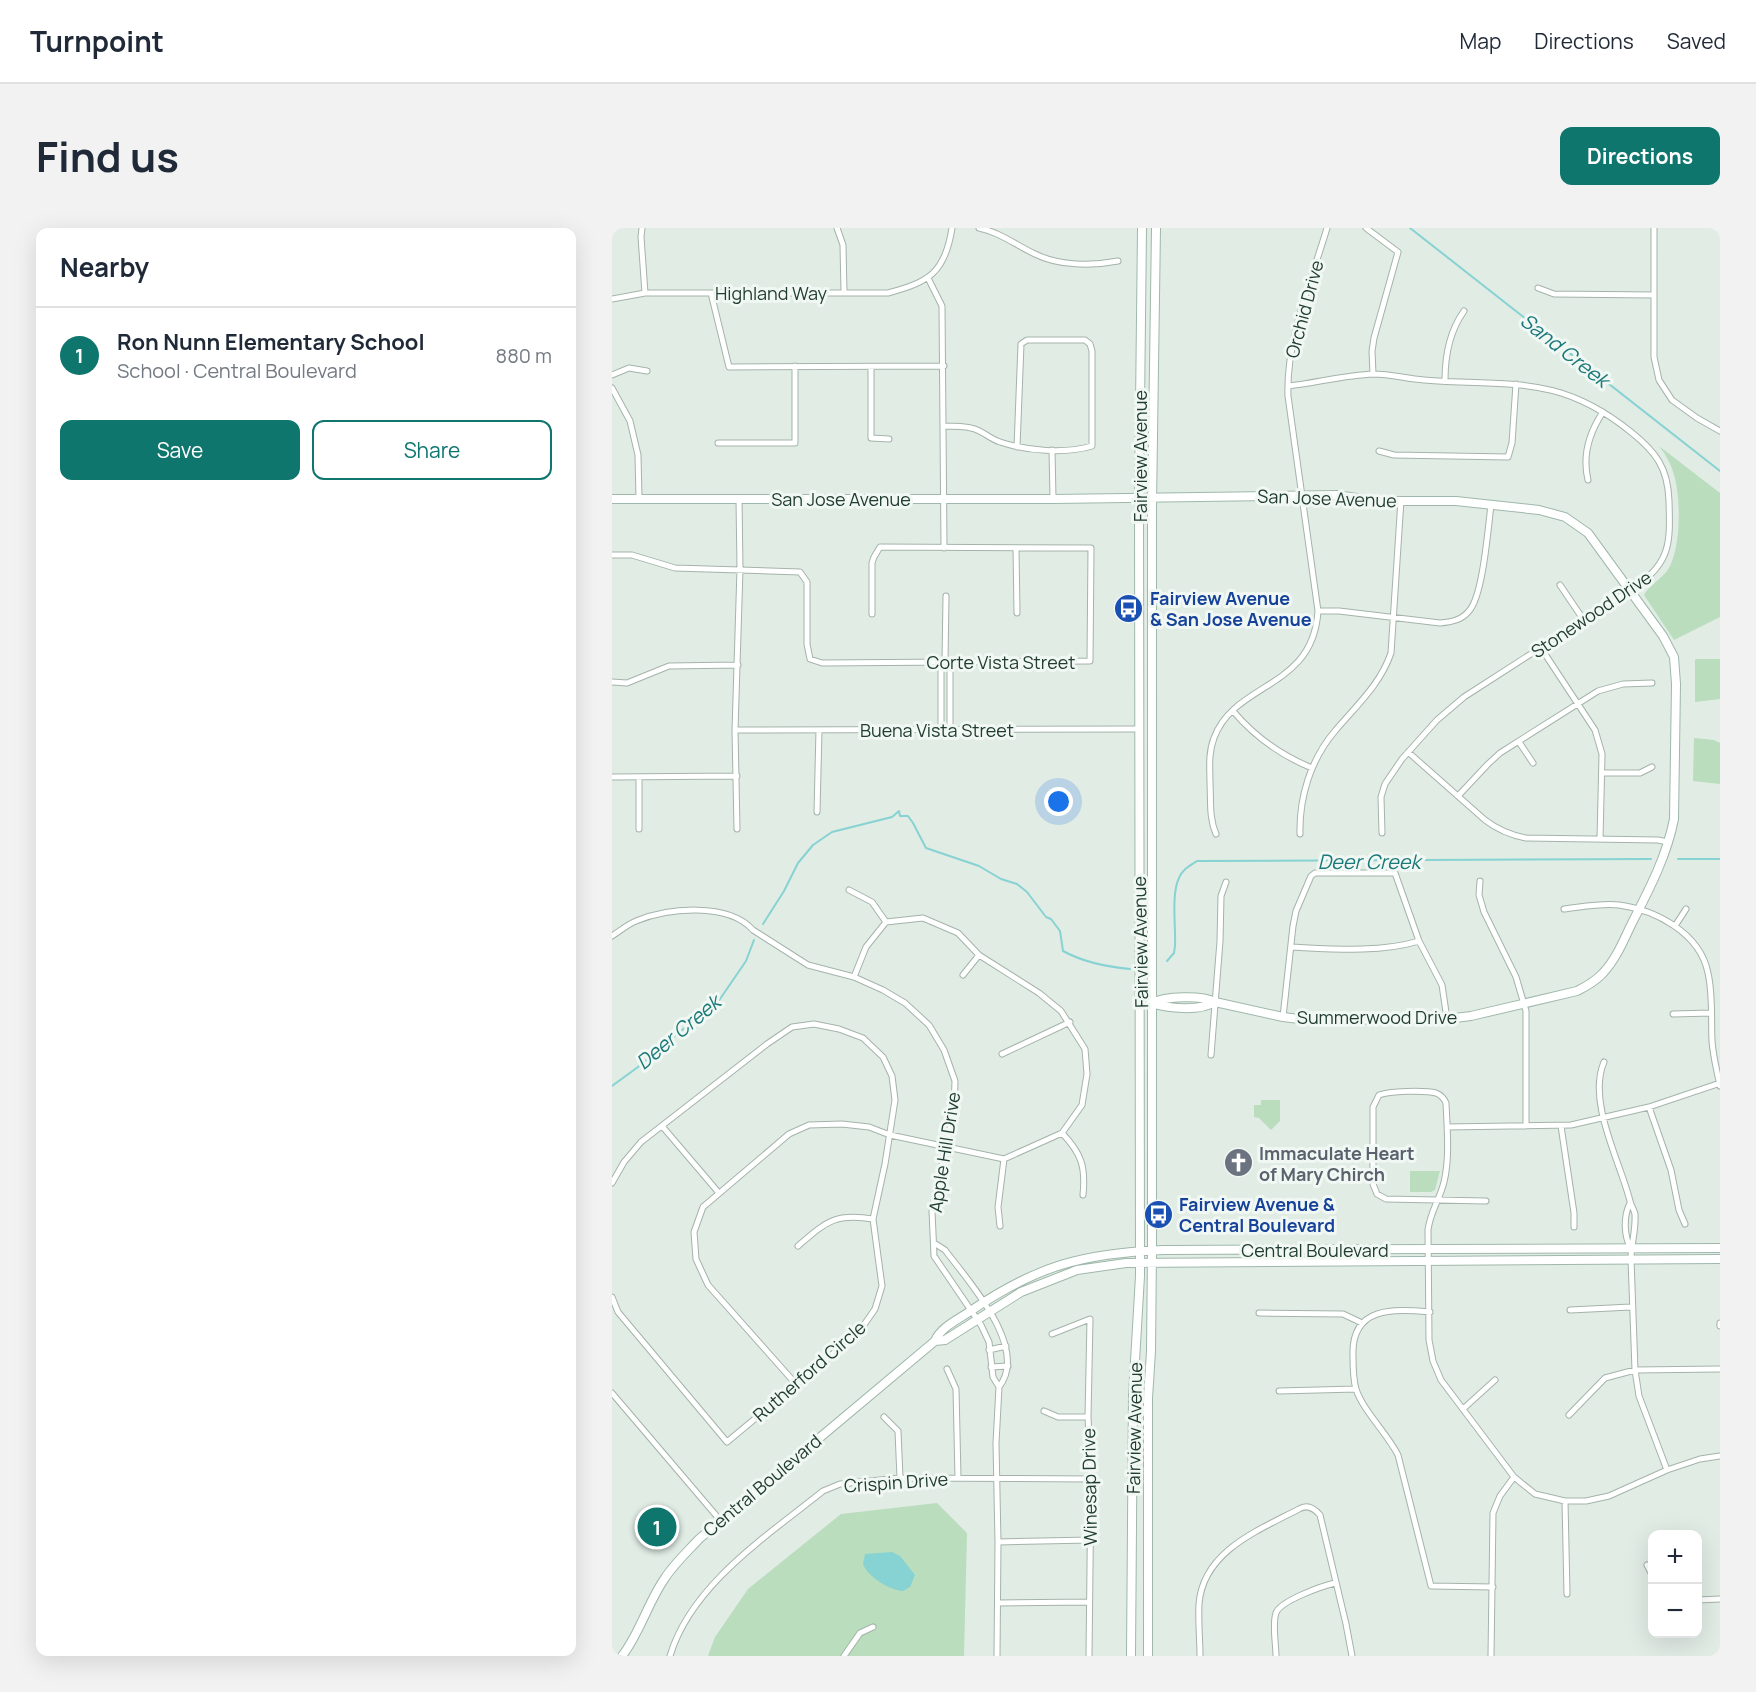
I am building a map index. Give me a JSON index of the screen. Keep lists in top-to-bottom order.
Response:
{
  "streets": {
    "street": [
      "Highland Way",
      "Orchid Drive",
      "Fairview Avenue",
      "San Jose Avenue",
      "Stonewood Drive",
      "Corte Vista Street",
      "Buena Vista Street",
      "Summerwood Drive",
      "Apple Hill Drive",
      "Central Boulevard",
      "Rutherford Circle",
      "Crispin Drive",
      "Winesap Drive"
    ]
  },
  "crossings": [
    ["Orchid Drive", "San Jose Avenue"],
    ["Orchid Drive", "Stonewood Drive"],
    ["Fairview Avenue", "San Jose Avenue"],
    ["Fairview Avenue", "Buena Vista Street"],
    ["Fairview Avenue", "Summerwood Drive"],
    ["Fairview Avenue", "Central Boulevard"],
    ["San Jose Avenue", "Stonewood Drive"],
    ["San Jose Avenue", "Summerwood Drive"],
    ["Apple Hill Drive", "Central Boulevard"],
    ["Apple Hill Drive", "Crispin Drive"],
    ["Crispin Drive", "Winesap Drive"]
  ],
  "water": ["Sand Creek", "Deer Creek"],
  "places": {
    "bus stop": ["Fairview Avenue & San Jose Avenue", "Fairview Avenue & Central Boulevard"],
    "church": ["Immaculate Heart of Mary Chirch"]
  },
  "page": {
    "header": "Turnpoint",
    "nav": ["Map", "Directions", "Saved"],
    "title": "Find us",
    "buttons": [
      "Directions",
      ["Save", "Share"]
    ],
    "heading": "Nearby",
    "list": [
      {
        "mark": "1",
        "name": "Ron Nunn Elementary School",
        "note": "School · Central Boulevard",
        "value": "880 m"
      }
    ],
    "pins": "1",
    "map_buttons": ["+", "−"]
  }
}
